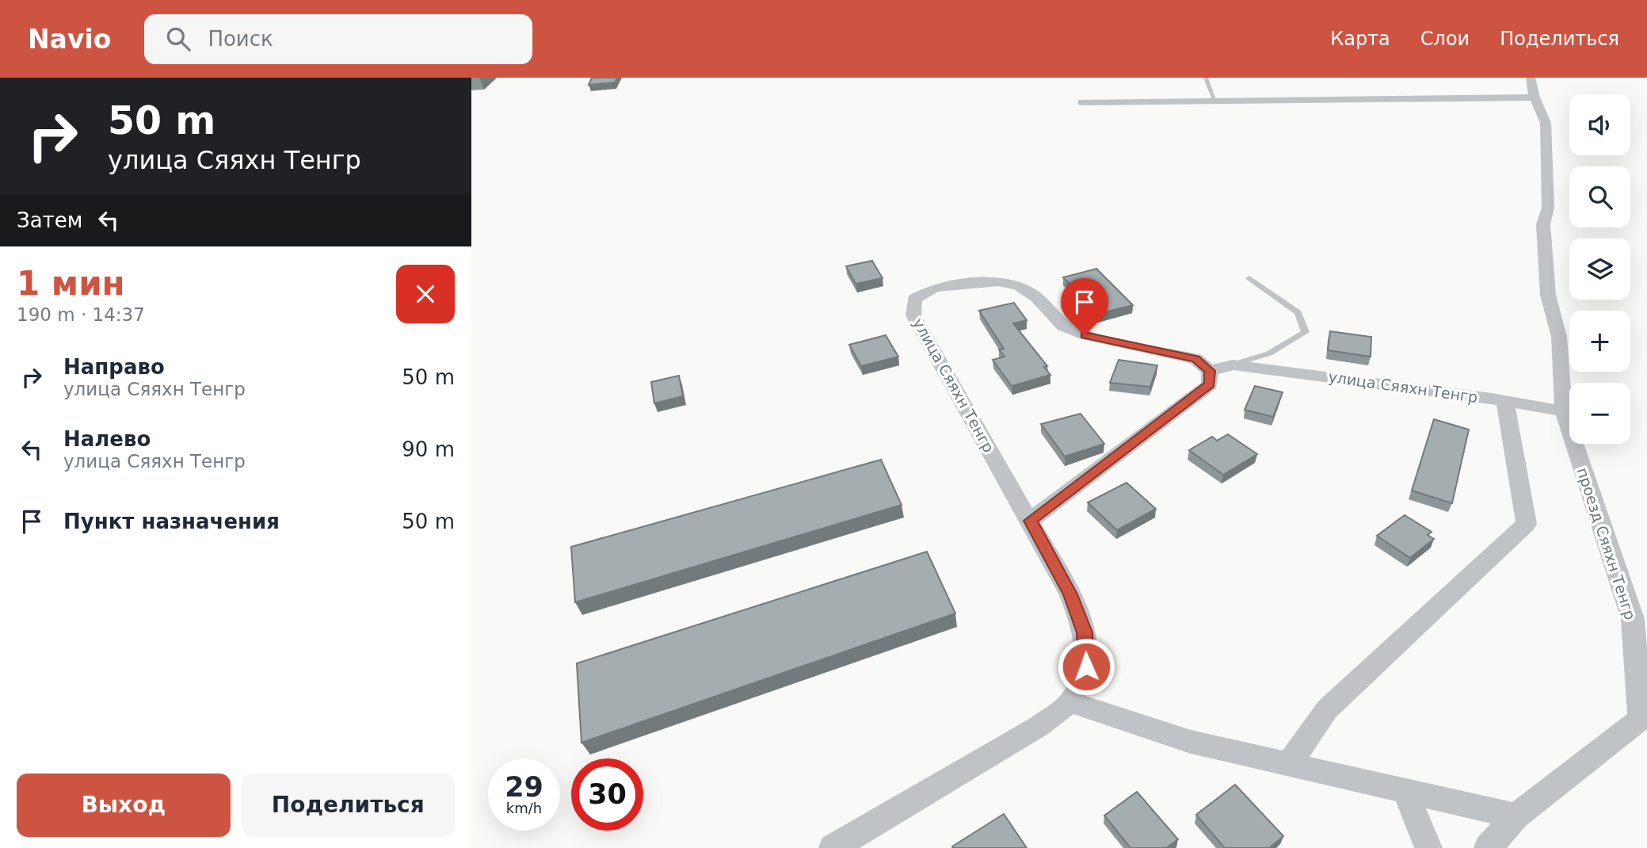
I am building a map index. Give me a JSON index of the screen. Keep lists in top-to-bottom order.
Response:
{
  "streets": {
    "street": ["улица Сяяхн Тенгр", "проезд Сяяхн Тенгр"]
  },
  "crossings": [
    ["улица Сяяхн Тенгр", "проезд Сяяхн Тенгр"]
  ],
  "page": {
    "header": "Navio",
    "search": "Поиск",
    "nav": ["Карта", "Слои", "Поделиться"],
    "turn": ["50 m", "улица Сяяхн Тенгр"],
    "map_buttons": ["+", "−"],
    "then": "Затем",
    "heading": ["1 мин", "190 m · 14:37"],
    "list": [
      {
        "name": "Направо",
        "note": "улица Сяяхн Тенгр",
        "value": "50 m"
      },
      {
        "name": "Налево",
        "note": "улица Сяяхн Тенгр",
        "value": "90 m"
      },
      {
        "name": "Пункт назначения",
        "value": "50 m"
      }
    ],
    "speed": "29 km/h",
    "limit": "30",
    "buttons": ["Выход", "Поделиться"]
  }
}
